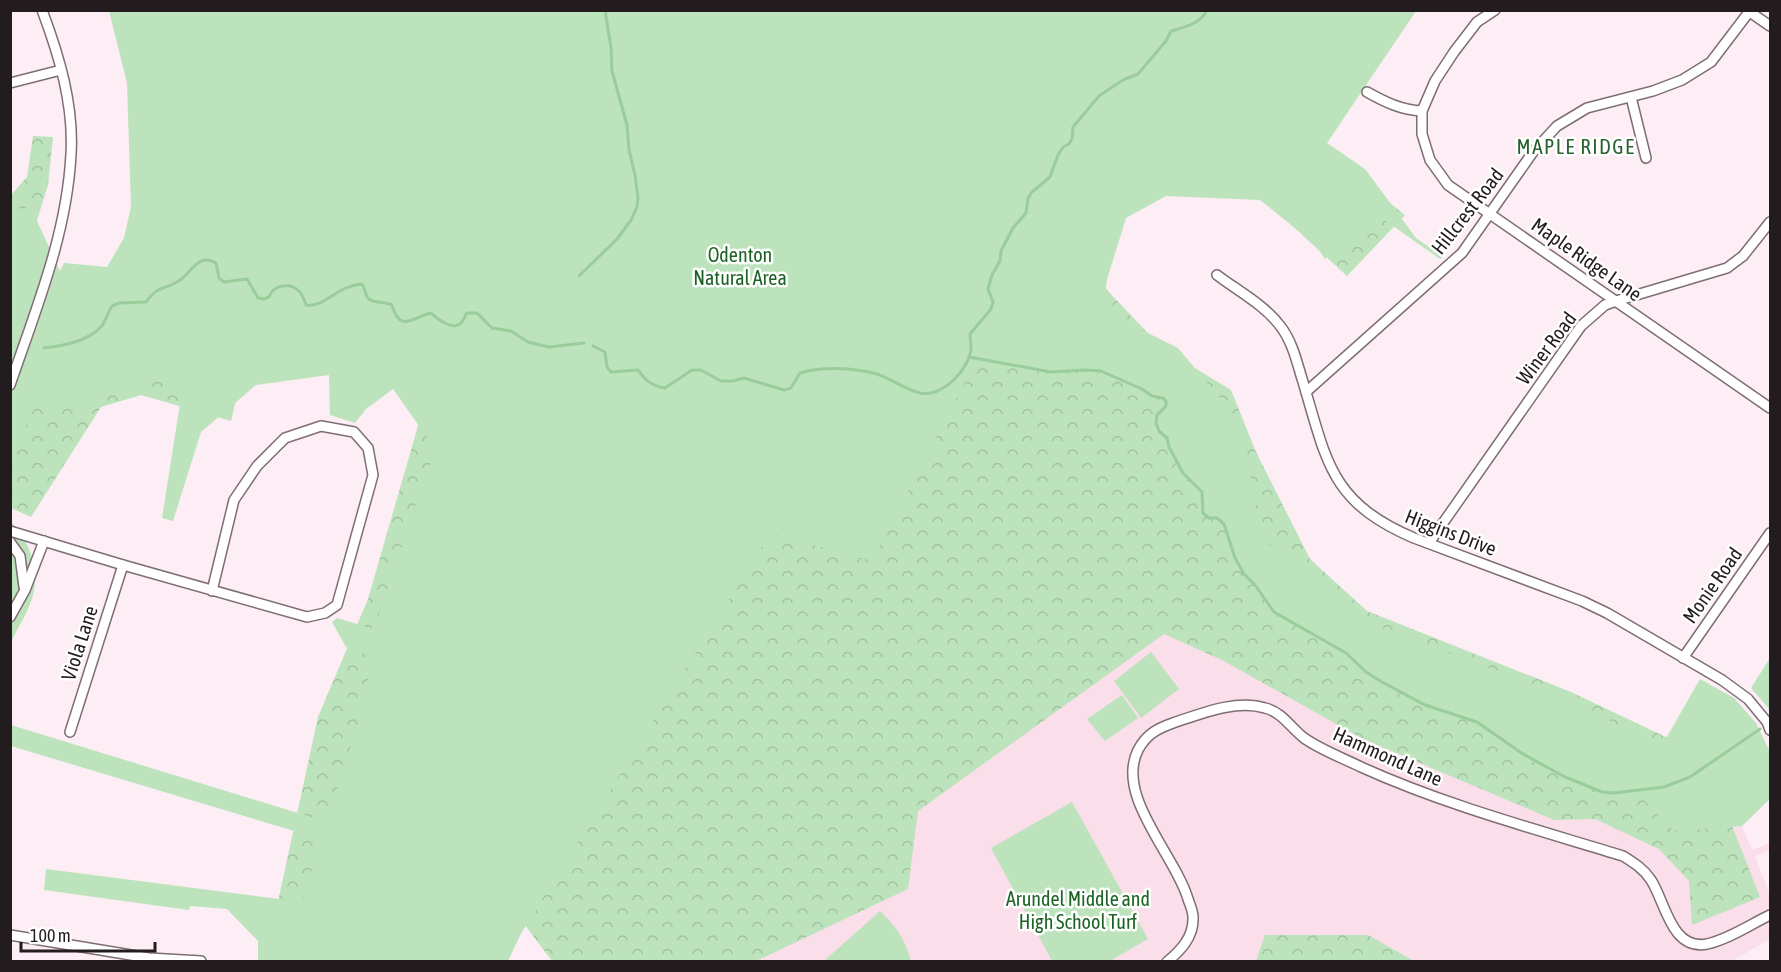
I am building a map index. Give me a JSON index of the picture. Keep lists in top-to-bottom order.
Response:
{
  "streets": {
    "street": [
      "Hillcrest Road",
      "Maple Ridge Lane",
      "Winer Road",
      "Higgins Drive",
      "Monie Road",
      "Viola Lane",
      "Hammond Lane"
    ]
  },
  "crossings": [
    ["Hillcrest Road", "Maple Ridge Lane"],
    ["Hillcrest Road", "Higgins Drive"],
    ["Maple Ridge Lane", "Winer Road"],
    ["Winer Road", "Higgins Drive"],
    ["Higgins Drive", "Monie Road"]
  ],
  "districts": ["MAPLE RIDGE"],
  "parks": ["Odenton Natural Area", "Arundel Middle and High School Turf"],
  "scale_bar": "100 m"
}
